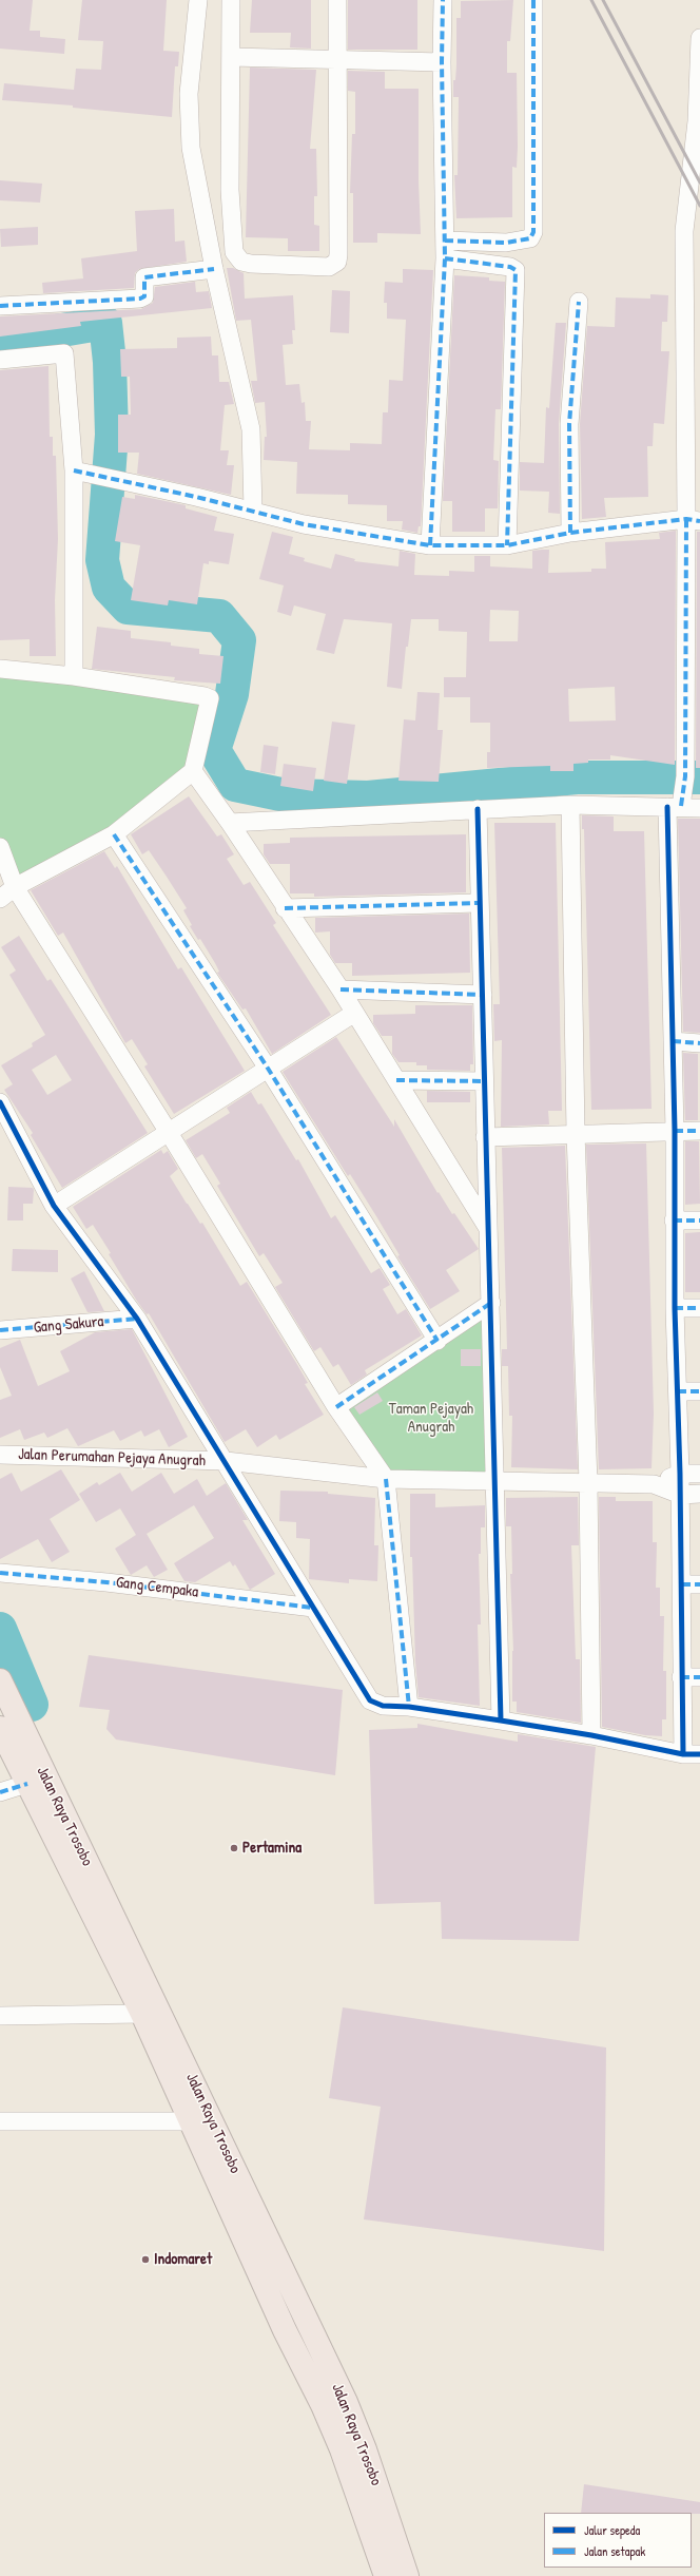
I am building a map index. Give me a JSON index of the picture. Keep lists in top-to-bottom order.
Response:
{
  "streets": {
    "highway": ["Jalan Raya Trosobo"],
    "street": ["Gang Sakura", "Jalan Perumahan Pejaya Anugrah", "Gang Cempaka"]
  },
  "parks": ["Taman Pejayah Anugrah"],
  "places": ["Pertamina", "Indomaret"],
  "legend": ["Jalur sepeda", "Jalan setapak"]
}
